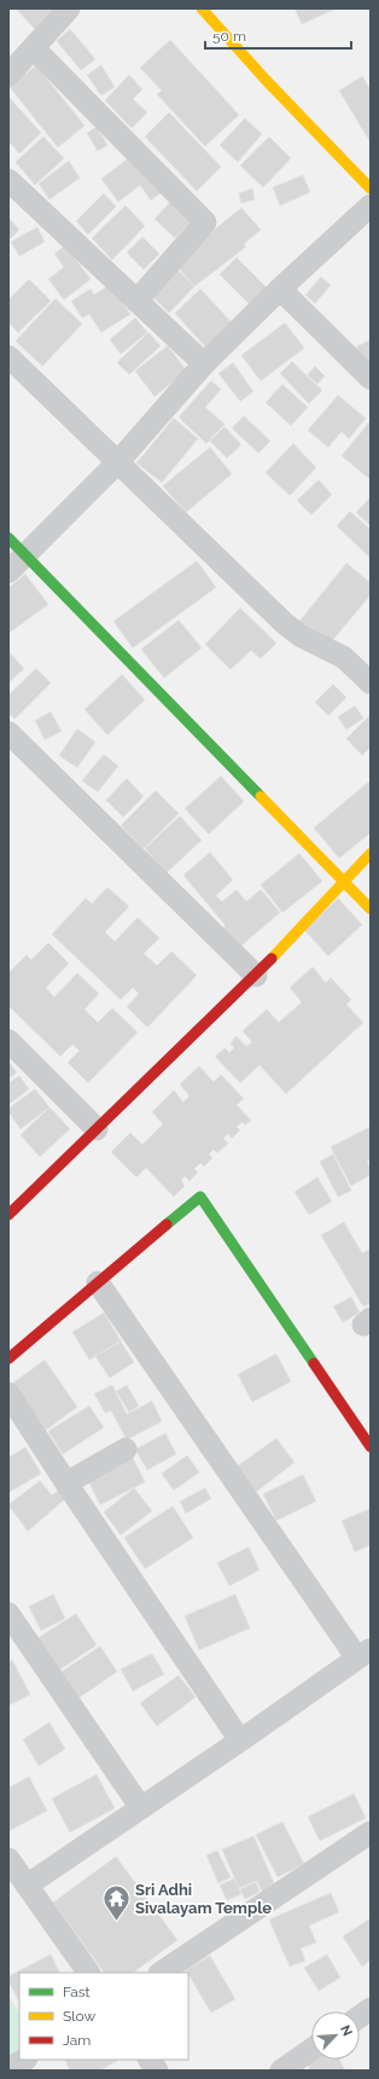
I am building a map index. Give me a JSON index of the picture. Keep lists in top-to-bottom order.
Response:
{
  "places": {
    "temple": ["Sri Adhi Sivalayam Temple"]
  },
  "legend": ["Fast", "Slow", "Jam"],
  "scale_bar": "50 m",
  "north": "top right"
}
